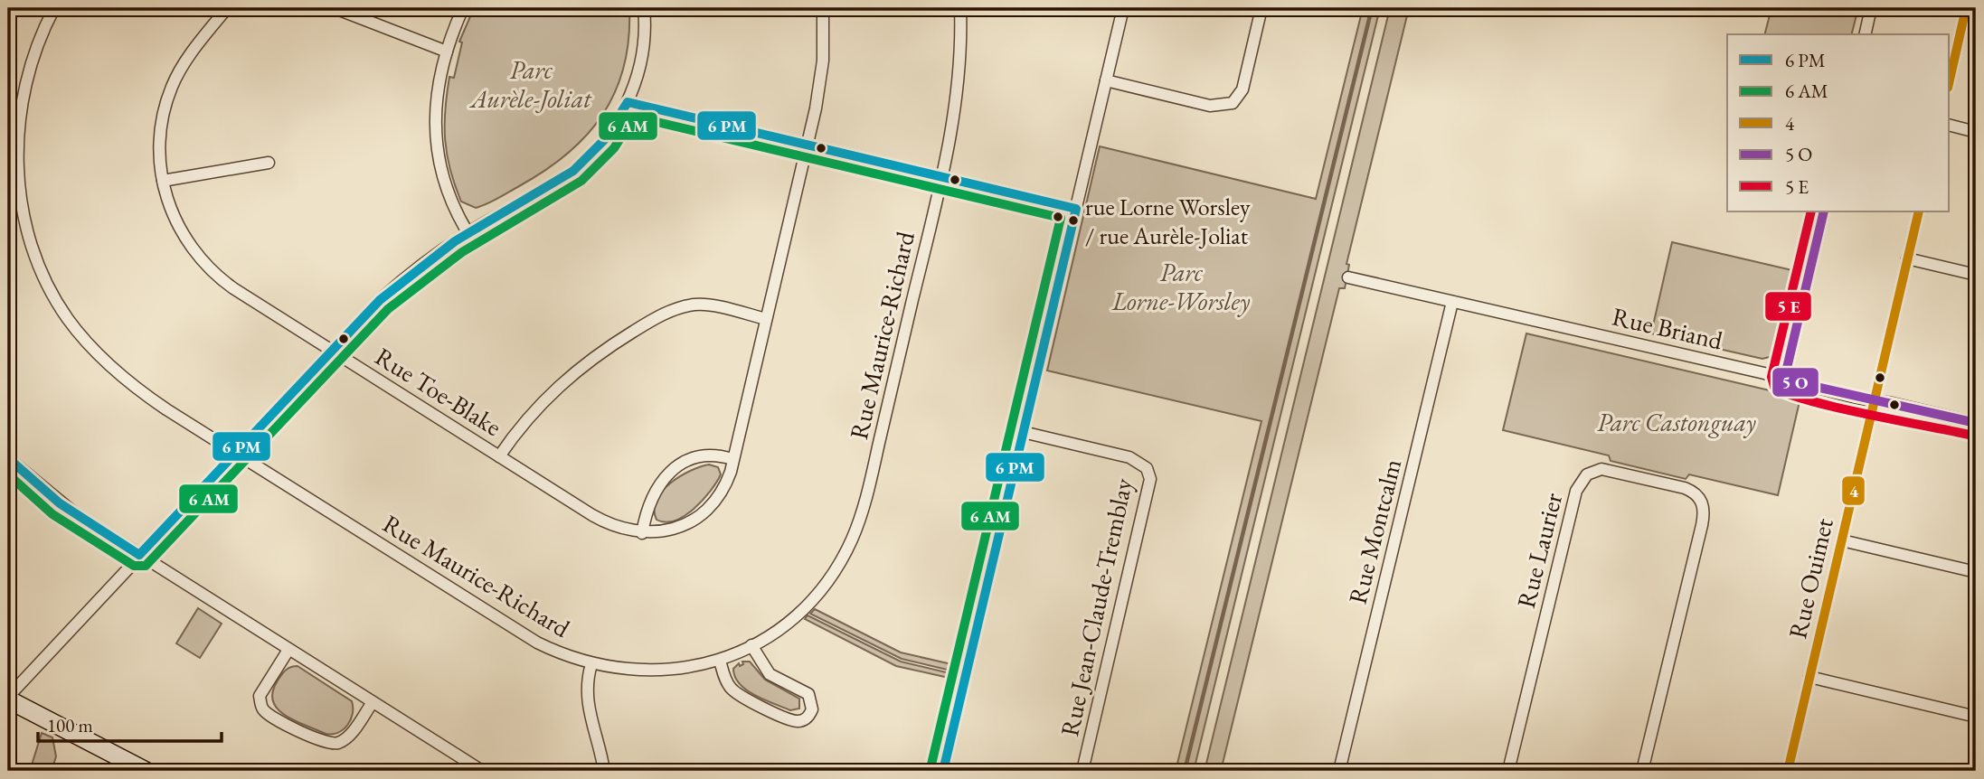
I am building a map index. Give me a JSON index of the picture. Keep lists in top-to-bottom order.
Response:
{
  "streets": {
    "street": [
      "Rue Briand",
      "Rue Maurice-Richard",
      "Rue Toe-Blake",
      "Rue Montcalm",
      "Rue Laurier",
      "Rue Ouimet",
      "Rue Jean-Claude-Tremblay"
    ]
  },
  "crossings": [
    ["Rue Briand", "Rue Montcalm"],
    ["Rue Briand", "Rue Ouimet"]
  ],
  "parks": ["Parc Aurèle-Joliat", "Parc Lorne-Worsley", "Parc Castonguay"],
  "places": ["rue Lorne Worsley / rue Aurèle-Joliat"],
  "lines": ["transit line 4"],
  "legend": [
    "6 PM",
    "6 AM",
    "4",
    "5 O",
    "5 E"
  ],
  "scale_bar": "100 m"
}
